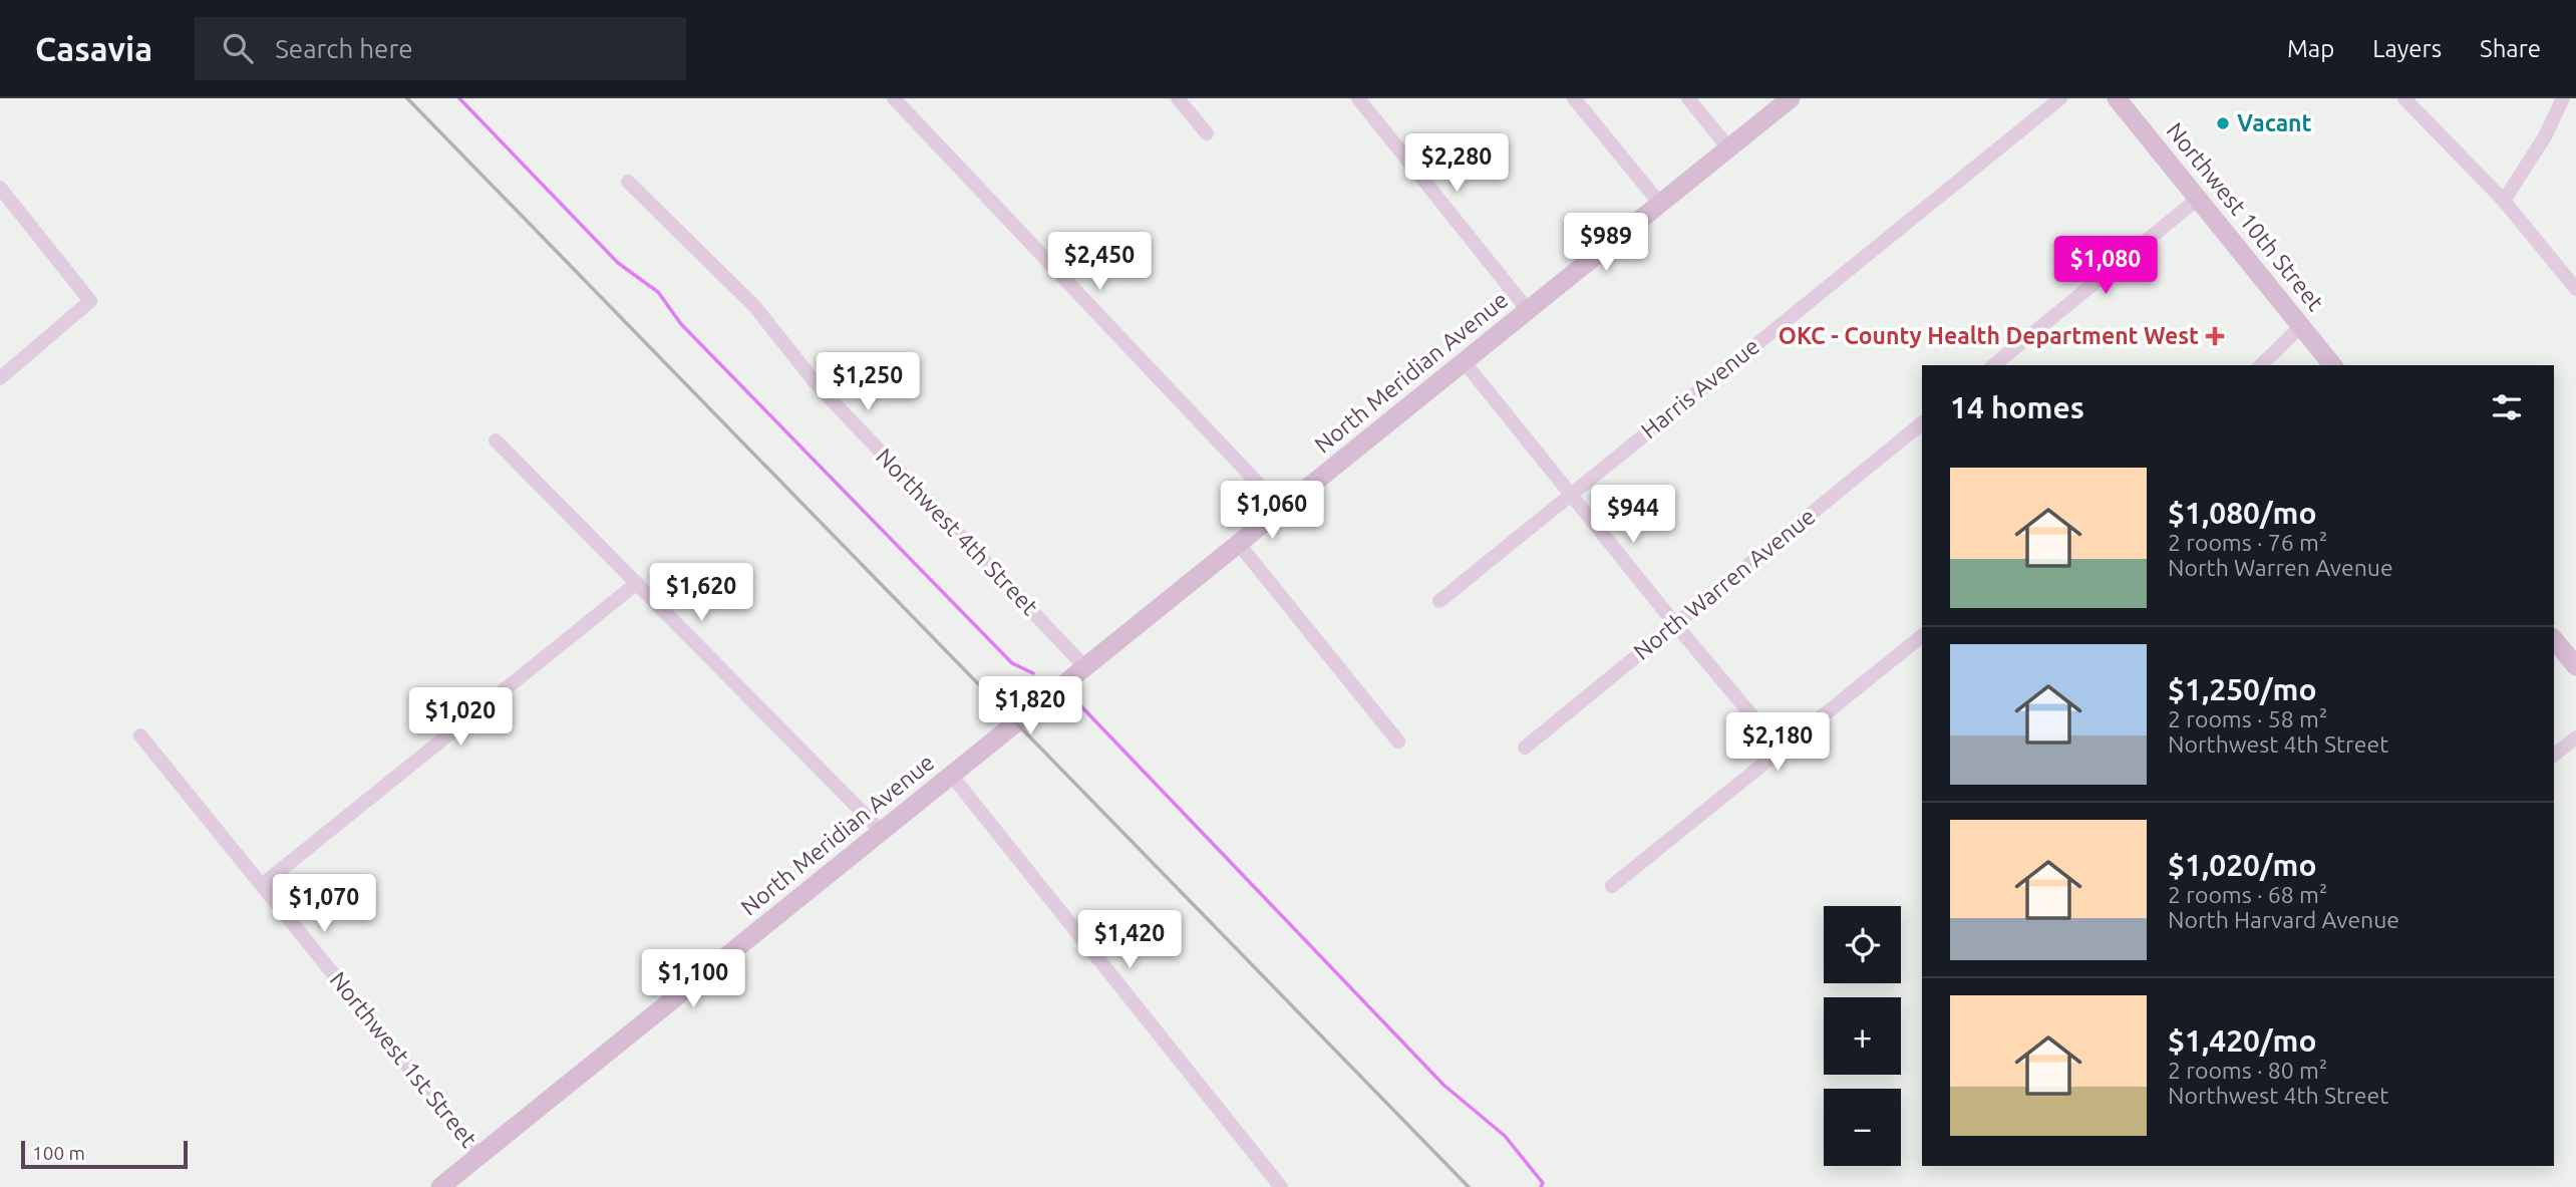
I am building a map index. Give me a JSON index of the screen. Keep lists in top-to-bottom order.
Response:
{
  "streets": {
    "main road": ["Northwest 10th Street", "North Meridian Avenue"],
    "street": [
      "Harris Avenue",
      "Northwest 4th Street",
      "North Warren Avenue",
      "Northwest 1st Street"
    ]
  },
  "crossings": [
    ["North Meridian Avenue", "Northwest 4th Street"],
    ["North Meridian Avenue", "Northwest 1st Street"]
  ],
  "places": {
    "other": ["Vacant"],
    "health": ["OKC - County Health Department West"]
  },
  "scale_bar": "100 m",
  "page": {
    "header": "Casavia",
    "search": "Search here",
    "nav": ["Map", "Layers", "Share"],
    "price": [
      "$2,280",
      "$989",
      "$2,450",
      "$1,080",
      "$1,250",
      "$1,060",
      "$944",
      "$1,620",
      "$1,820",
      "$1,020",
      "$2,180",
      "$1,070",
      "$1,420",
      "$1,100"
    ],
    "heading": "14 homes",
    "list": [
      {
        "name": "$1,080/mo",
        "note": "2 rooms · 76 m² · North Warren Avenue"
      },
      {
        "name": "$1,250/mo",
        "note": "2 rooms · 58 m² · Northwest 4th Street"
      },
      {
        "name": "$1,020/mo",
        "note": "2 rooms · 68 m² · North Harvard Avenue"
      },
      {
        "name": "$1,420/mo",
        "note": "2 rooms · 80 m² · Northwest 4th Street"
      }
    ],
    "map_buttons": ["+", "−"],
    "scale": "100 m"
  }
}
